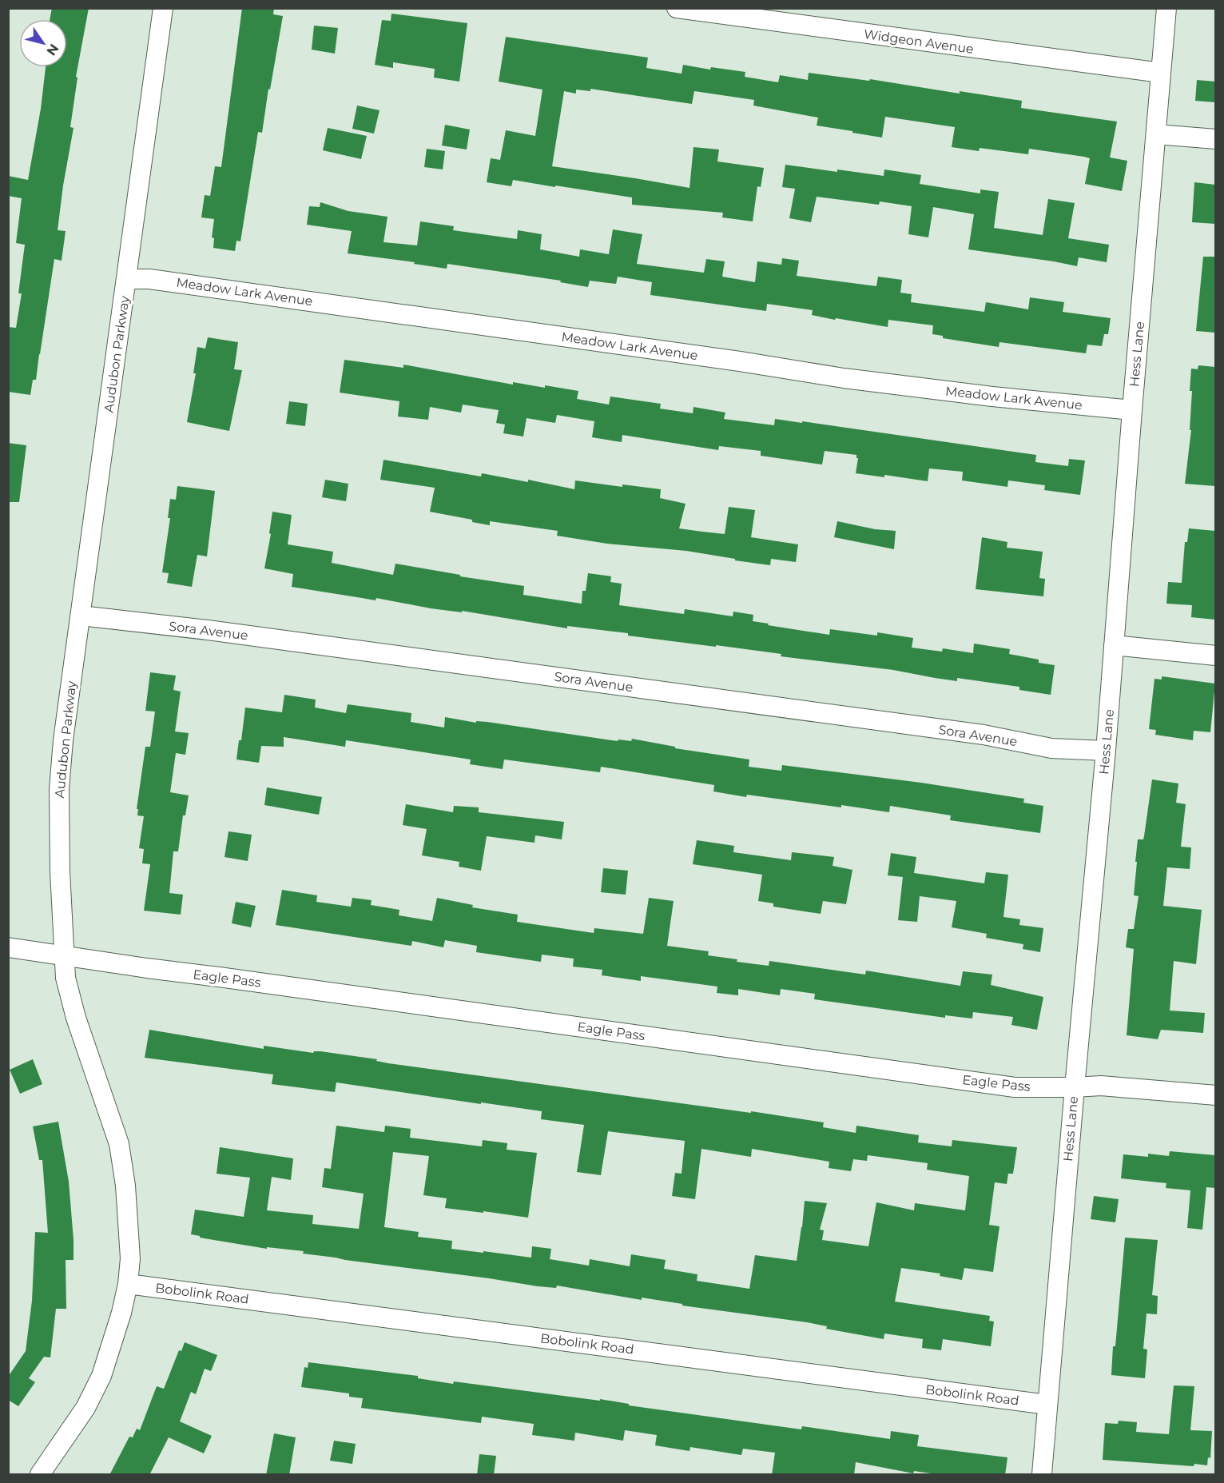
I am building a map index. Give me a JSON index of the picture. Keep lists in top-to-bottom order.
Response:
{
  "streets": {
    "street": [
      "Widgeon Avenue",
      "Meadow Lark Avenue",
      "Audubon Parkway",
      "Hess Lane",
      "Sora Avenue",
      "Eagle Pass",
      "Bobolink Road"
    ]
  },
  "crossings": [
    ["Widgeon Avenue", "Hess Lane"],
    ["Meadow Lark Avenue", "Audubon Parkway"],
    ["Meadow Lark Avenue", "Hess Lane"],
    ["Audubon Parkway", "Sora Avenue"],
    ["Audubon Parkway", "Eagle Pass"],
    ["Audubon Parkway", "Bobolink Road"],
    ["Hess Lane", "Sora Avenue"],
    ["Hess Lane", "Eagle Pass"],
    ["Hess Lane", "Bobolink Road"]
  ],
  "north": "bottom right"
}
